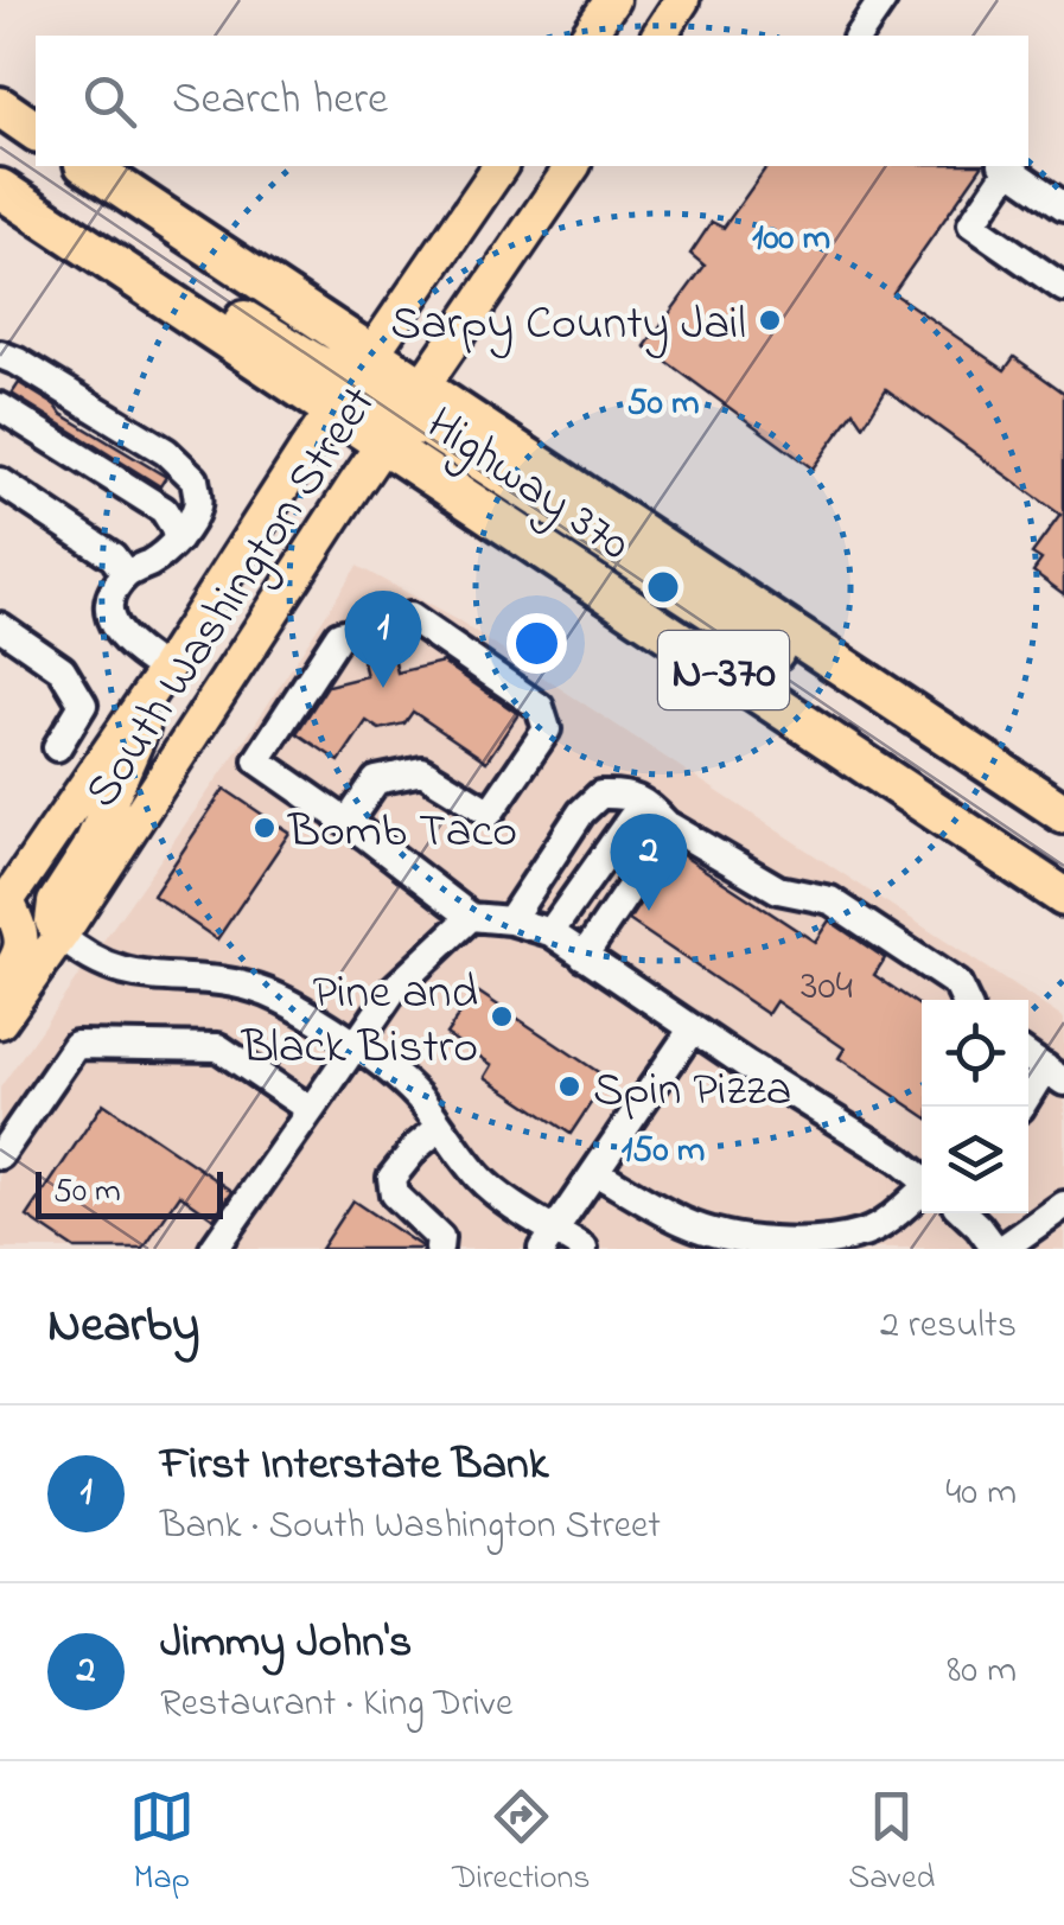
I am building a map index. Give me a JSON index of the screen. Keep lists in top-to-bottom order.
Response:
{
  "streets": {
    "highway": ["Highway 370", "N-370"],
    "main road": ["South Washington Street"]
  },
  "crossings": [
    ["Highway 370", "South Washington Street"]
  ],
  "places": [
    "Sarpy County Jail",
    "Bomb Taco",
    "Pine and Black Bistro",
    "Spin Pizza"
  ],
  "house_numbers": ["304"],
  "scale_bar": "50 m",
  "page": {
    "search": "Search here",
    "pins": ["1", "2"],
    "scale": "50 m",
    "heading": ["Nearby", "2 results"],
    "list": [
      {
        "mark": "1",
        "name": "First Interstate Bank",
        "note": "Bank · South Washington Street",
        "value": "40 m"
      },
      {
        "mark": "2",
        "name": "Jimmy John's",
        "note": "Restaurant · King Drive",
        "value": "80 m"
      }
    ],
    "nav": ["Map", "Directions", "Saved"]
  },
  "rings": ["100 m", "50 m", "150 m"]
}
